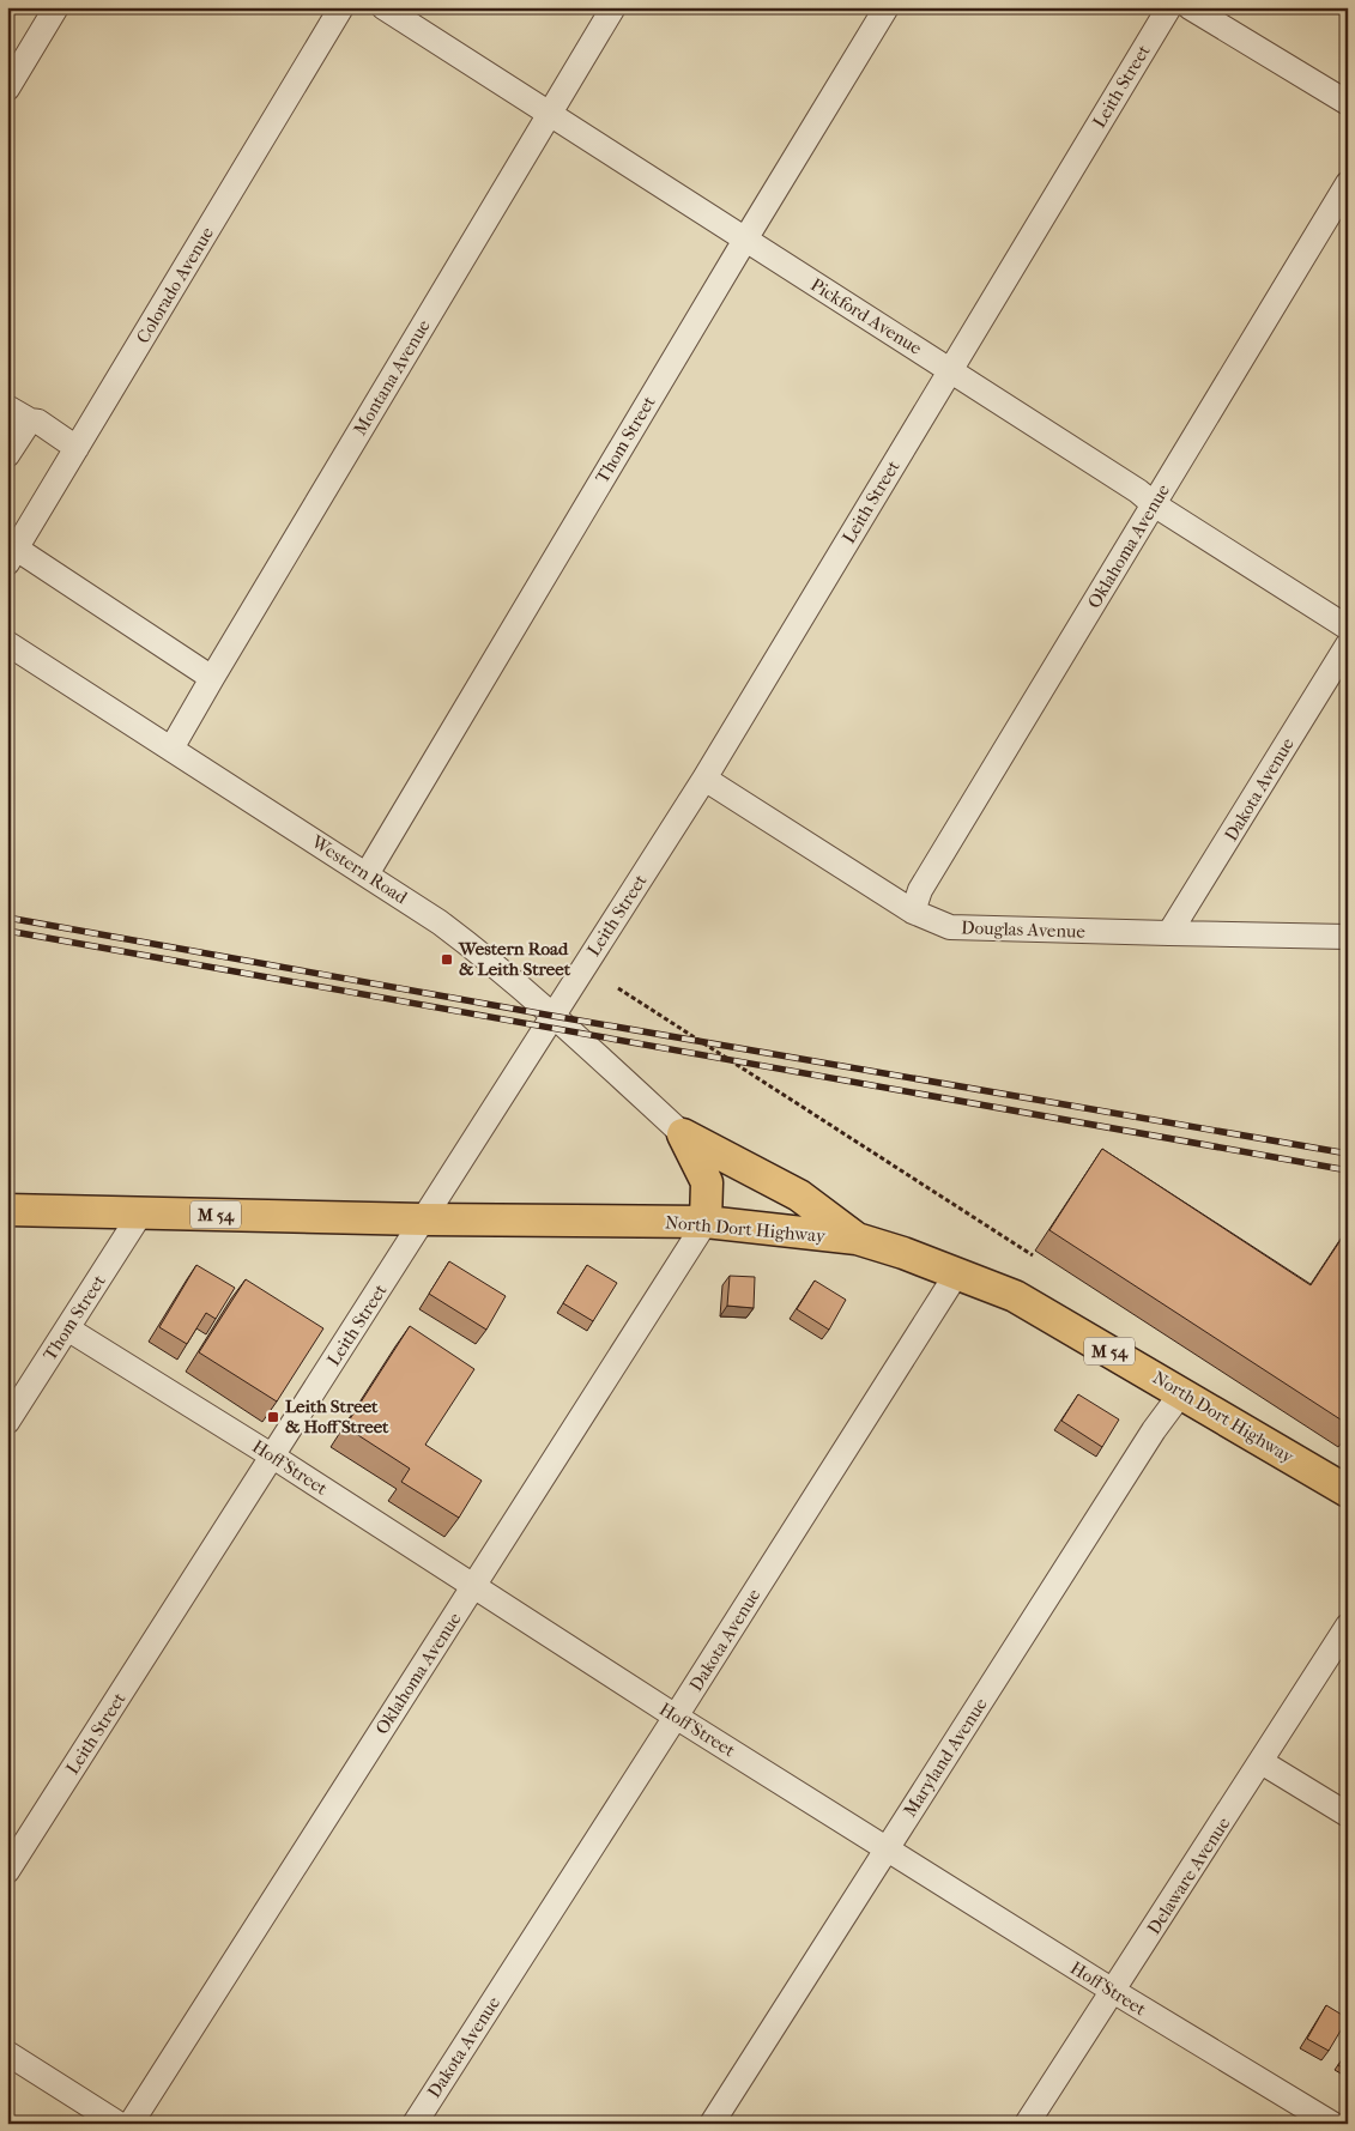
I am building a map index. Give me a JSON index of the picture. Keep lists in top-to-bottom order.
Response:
{
  "streets": {
    "main road": ["M 54", "North Dort Highway"],
    "street": [
      "Leith Street",
      "Colorado Avenue",
      "Pickford Avenue",
      "Montana Avenue",
      "Thom Street",
      "Oklahoma Avenue",
      "Dakota Avenue",
      "Western Road",
      "Douglas Avenue",
      "Hoff Street",
      "Maryland Avenue",
      "Delaware Avenue"
    ]
  },
  "crossings": [
    ["Leith Street", "Pickford Avenue"],
    ["Leith Street", "Western Road"],
    ["Leith Street", "Douglas Avenue"],
    ["Leith Street", "North Dort Highway"],
    ["Leith Street", "Hoff Street"],
    ["Pickford Avenue", "Montana Avenue"],
    ["Pickford Avenue", "Thom Street"],
    ["Pickford Avenue", "Oklahoma Avenue"],
    ["Montana Avenue", "Western Road"],
    ["Thom Street", "Western Road"],
    ["Thom Street", "North Dort Highway"],
    ["Thom Street", "Hoff Street"],
    ["Oklahoma Avenue", "Douglas Avenue"],
    ["Oklahoma Avenue", "North Dort Highway"],
    ["Oklahoma Avenue", "Hoff Street"],
    ["Dakota Avenue", "Douglas Avenue"],
    ["Dakota Avenue", "North Dort Highway"],
    ["Dakota Avenue", "Hoff Street"],
    ["North Dort Highway", "Maryland Avenue"],
    ["Hoff Street", "Maryland Avenue"],
    ["Hoff Street", "Delaware Avenue"]
  ],
  "places": {
    "transit": ["Western Road & Leith Street", "Leith Street & Hoff Street"]
  }
}
